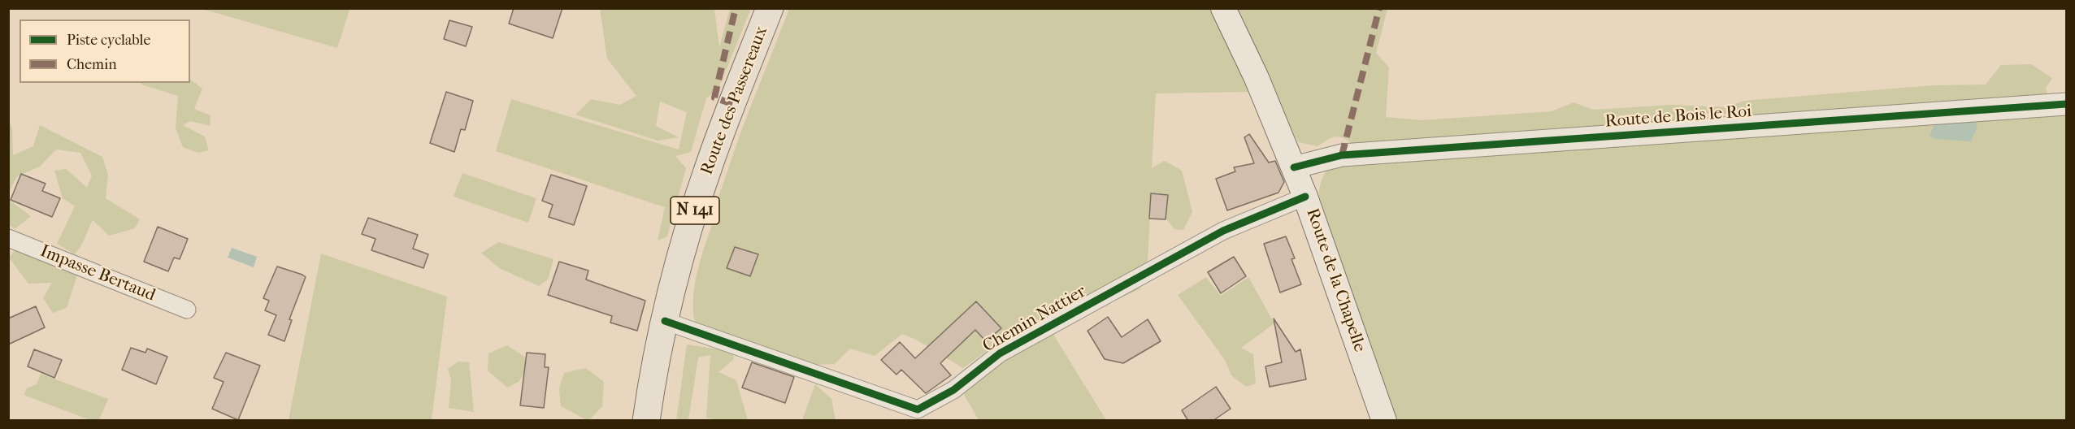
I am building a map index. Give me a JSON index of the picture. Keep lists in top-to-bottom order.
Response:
{
  "streets": {
    "main road": ["Route des Passereaux", "N 141", "Route de la Chapelle"],
    "street": ["Route de Bois le Roi", "Impasse Bertaud", "Chemin Nattier"]
  },
  "crossings": [
    ["Route des Passereaux", "Chemin Nattier"],
    ["Route de Bois le Roi", "Route de la Chapelle"],
    ["Route de la Chapelle", "Chemin Nattier"]
  ],
  "legend": ["Piste cyclable", "Chemin"]
}
